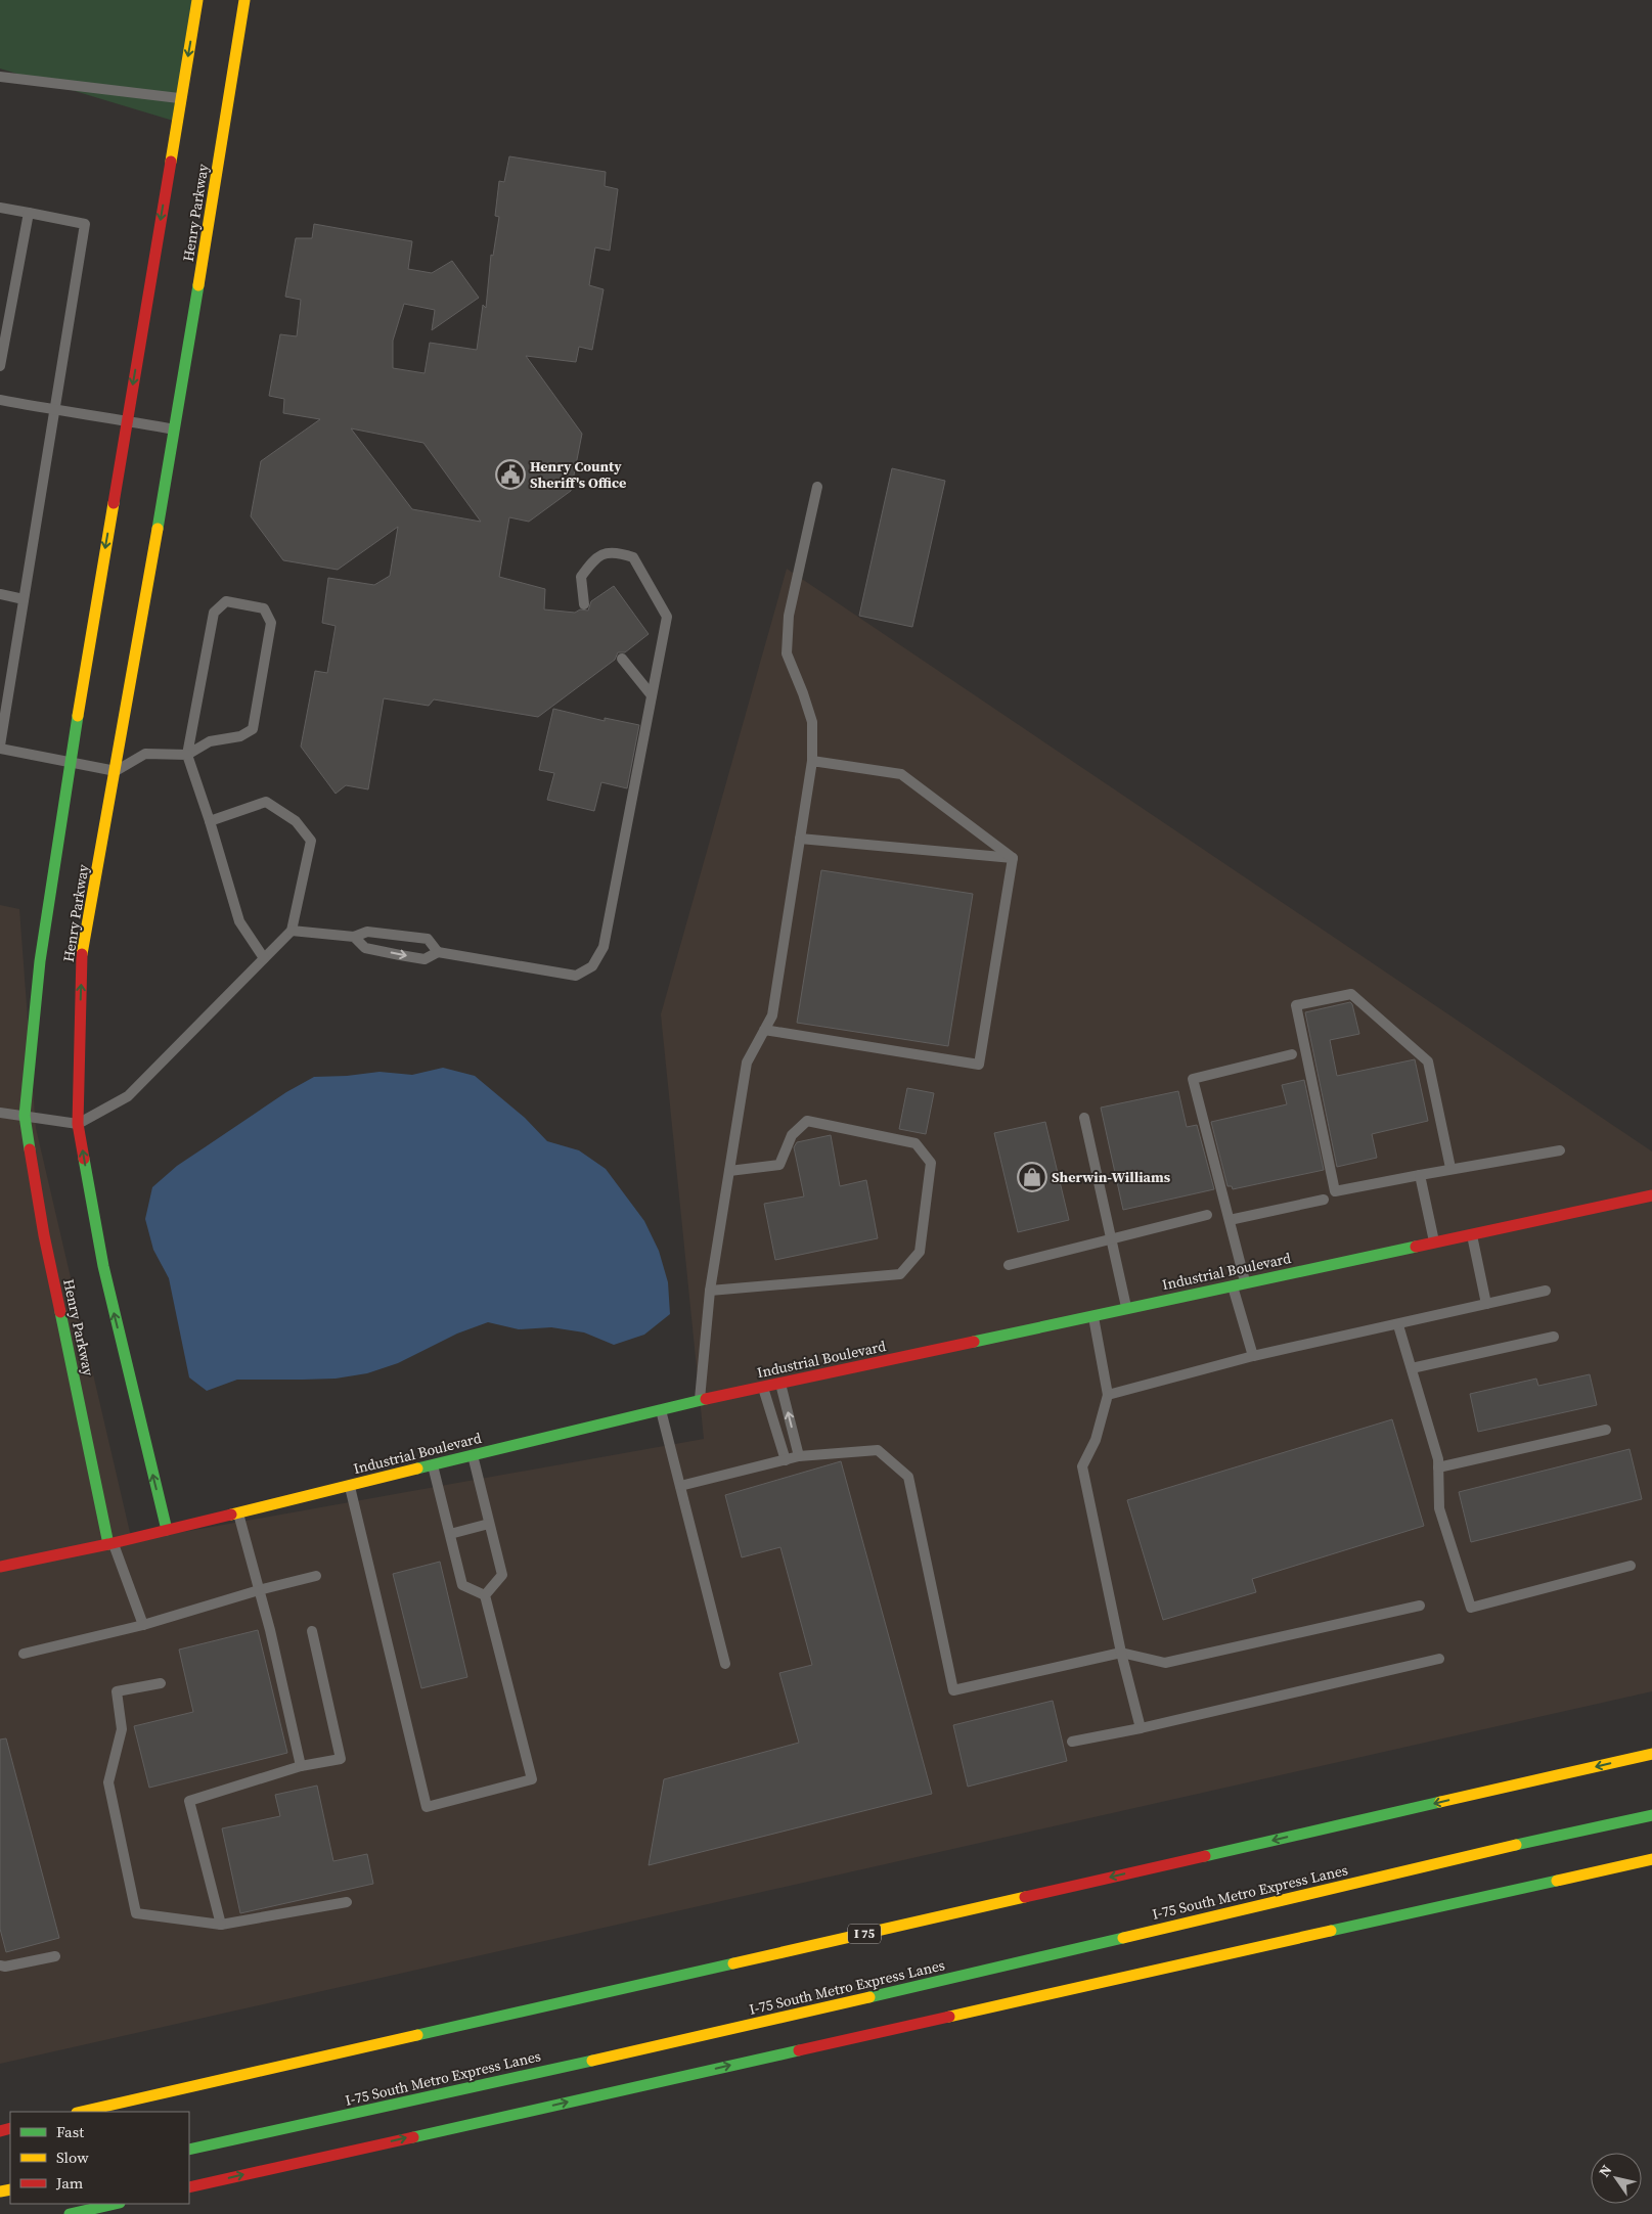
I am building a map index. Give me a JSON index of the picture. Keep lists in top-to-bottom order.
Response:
{
  "streets": {
    "main road": [
      "Henry Parkway",
      "Industrial Boulevard",
      "I-75 South Metro Express Lanes",
      "I 75"
    ]
  },
  "crossings": [
    ["Henry Parkway", "Industrial Boulevard"]
  ],
  "places": {
    "public building": ["Henry County Sheriff's Office"],
    "shop": ["Sherwin-Williams"]
  },
  "legend": ["Fast", "Slow", "Jam"],
  "north": "top left"
}
